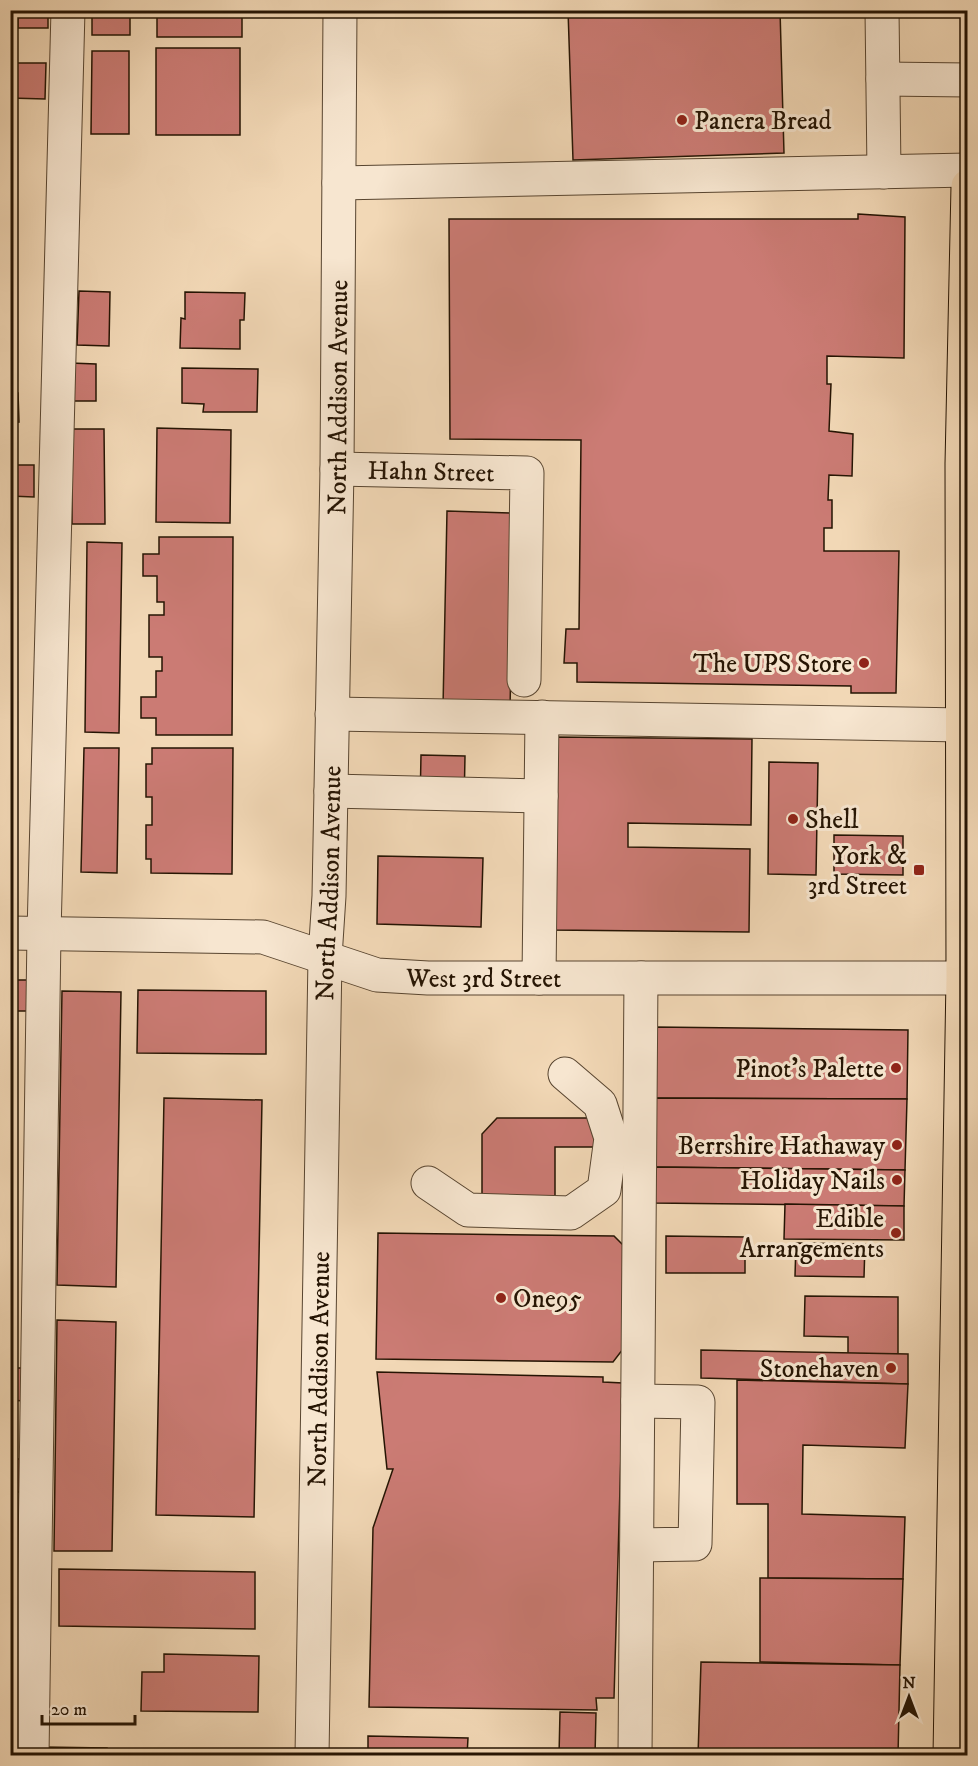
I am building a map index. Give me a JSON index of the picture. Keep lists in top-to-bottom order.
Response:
{
  "streets": {
    "street": ["North Addison Avenue", "Hahn Street", "West 3rd Street"]
  },
  "crossings": [
    ["North Addison Avenue", "Hahn Street"],
    ["North Addison Avenue", "West 3rd Street"]
  ],
  "places": {
    "other": [
      "Panera Bread",
      "The UPS Store",
      "Shell",
      "Pinot's Palette",
      "Berrshire Hathaway",
      "Holiday Nails",
      "Edible Arrangements",
      "One95",
      "Stonehaven"
    ],
    "transit": ["York & 3rd Street"]
  },
  "scale_bar": "20 m",
  "north": "top"
}
